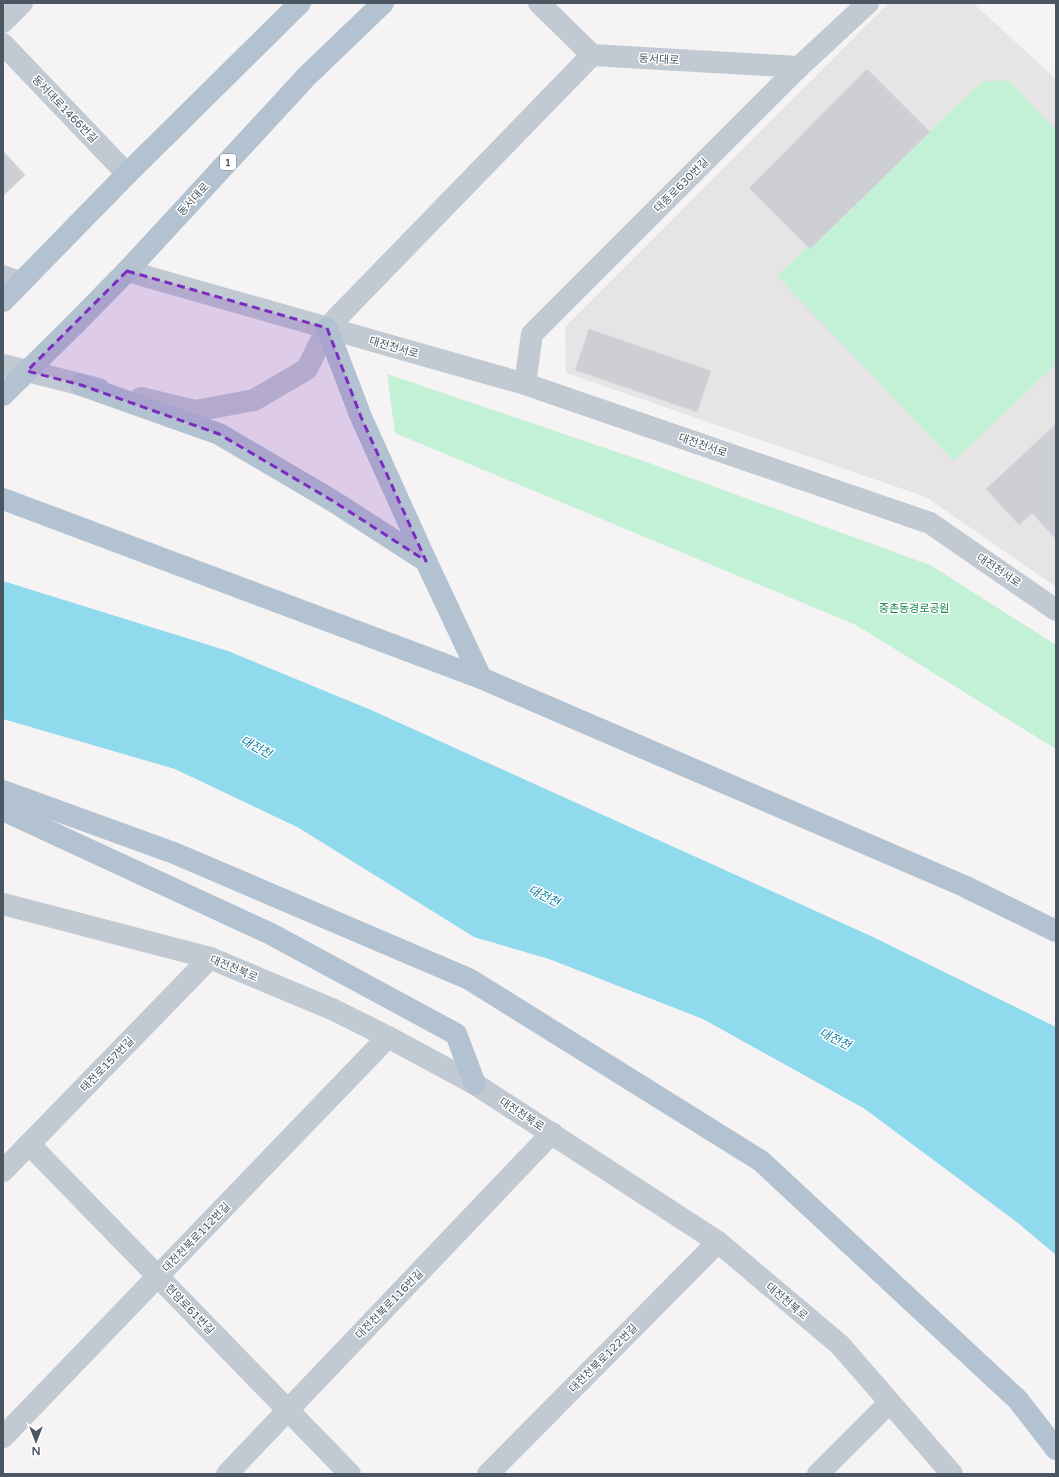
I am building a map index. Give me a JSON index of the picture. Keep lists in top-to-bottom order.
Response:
{
  "streets": {
    "main road": ["동서대로", "1"],
    "street": [
      "동서대로1466번길",
      "대종로630번길",
      "대전천서로",
      "대전천북로",
      "태전로157번길",
      "대전천북로112번길",
      "대전천북로116번길",
      "현암로61번길",
      "대전천북로122번길"
    ]
  },
  "crossings": [
    ["동서대로", "대종로630번길"],
    ["동서대로", "대전천서로"],
    ["대종로630번길", "대전천서로"],
    ["대전천북로", "태전로157번길"],
    ["대전천북로", "대전천북로112번길"],
    ["대전천북로", "대전천북로116번길"],
    ["대전천북로", "대전천북로122번길"],
    ["태전로157번길", "현암로61번길"],
    ["대전천북로112번길", "현암로61번길"],
    ["대전천북로116번길", "현암로61번길"]
  ],
  "water": ["대전천"],
  "parks": ["중촌동경로공원"],
  "north": "bottom"
}
